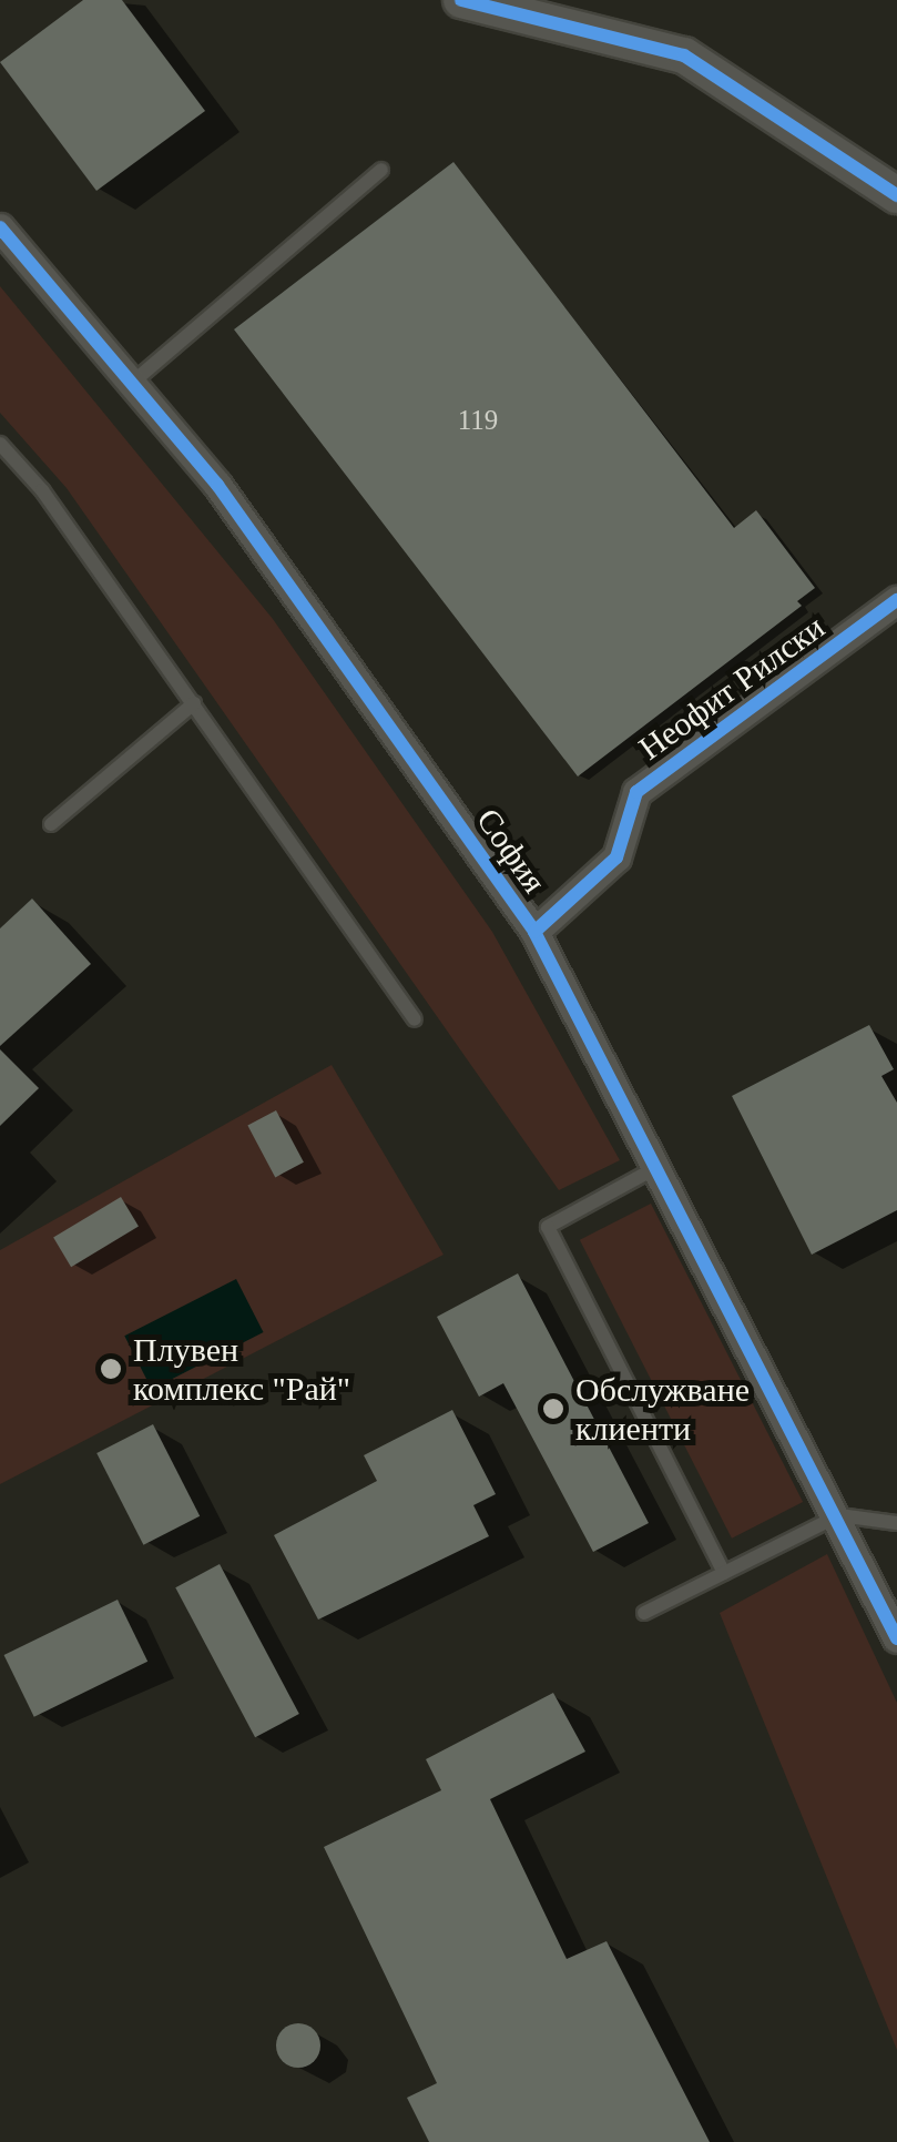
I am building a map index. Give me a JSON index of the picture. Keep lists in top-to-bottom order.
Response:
{
  "streets": {
    "street": ["Неофит Рилски", "София"]
  },
  "crossings": [
    ["Неофит Рилски", "София"]
  ],
  "places": ["Плувен комплекс \"Рай\"", "Обслужване клиенти"],
  "house_numbers": ["119"]
}
